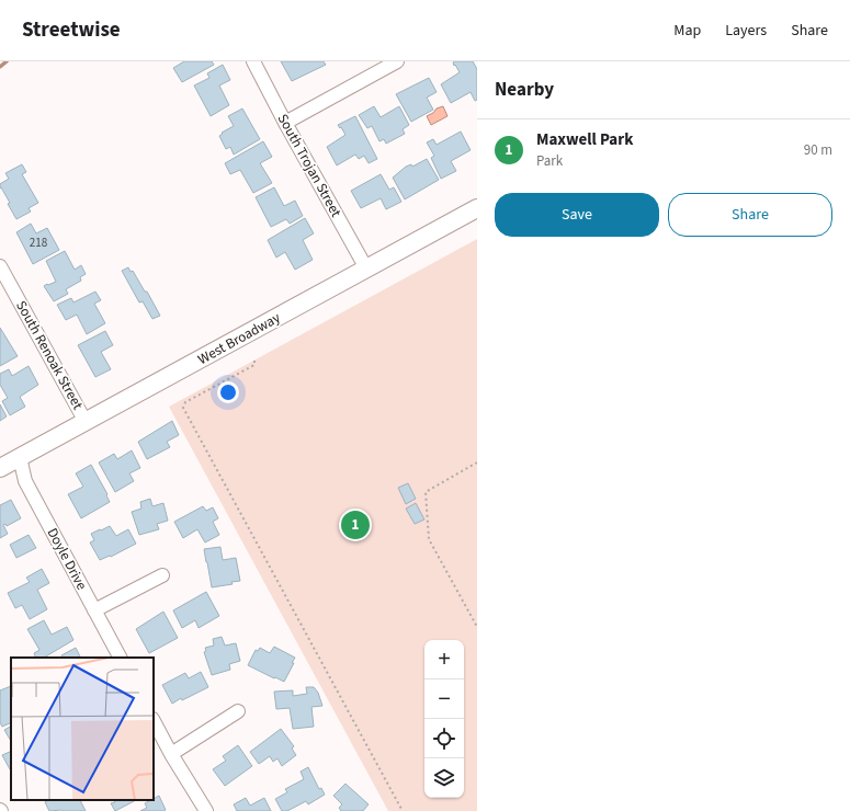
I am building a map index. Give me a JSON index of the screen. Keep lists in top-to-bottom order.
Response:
{
  "streets": {
    "main road": ["West Broadway"],
    "street": ["South Trojan Street", "South Renoak Street", "Doyle Drive"]
  },
  "crossings": [
    ["South Trojan Street", "West Broadway"],
    ["West Broadway", "South Renoak Street"],
    ["West Broadway", "Doyle Drive"]
  ],
  "house_numbers": ["218"],
  "page": {
    "header": "Streetwise",
    "nav": ["Map", "Layers", "Share"],
    "heading": "Nearby",
    "list": [
      {
        "mark": "1",
        "name": "Maxwell Park",
        "note": "Park",
        "value": "90 m"
      }
    ],
    "buttons": ["Save", "Share"],
    "pins": "1",
    "map_buttons": ["+", "−"]
  }
}
